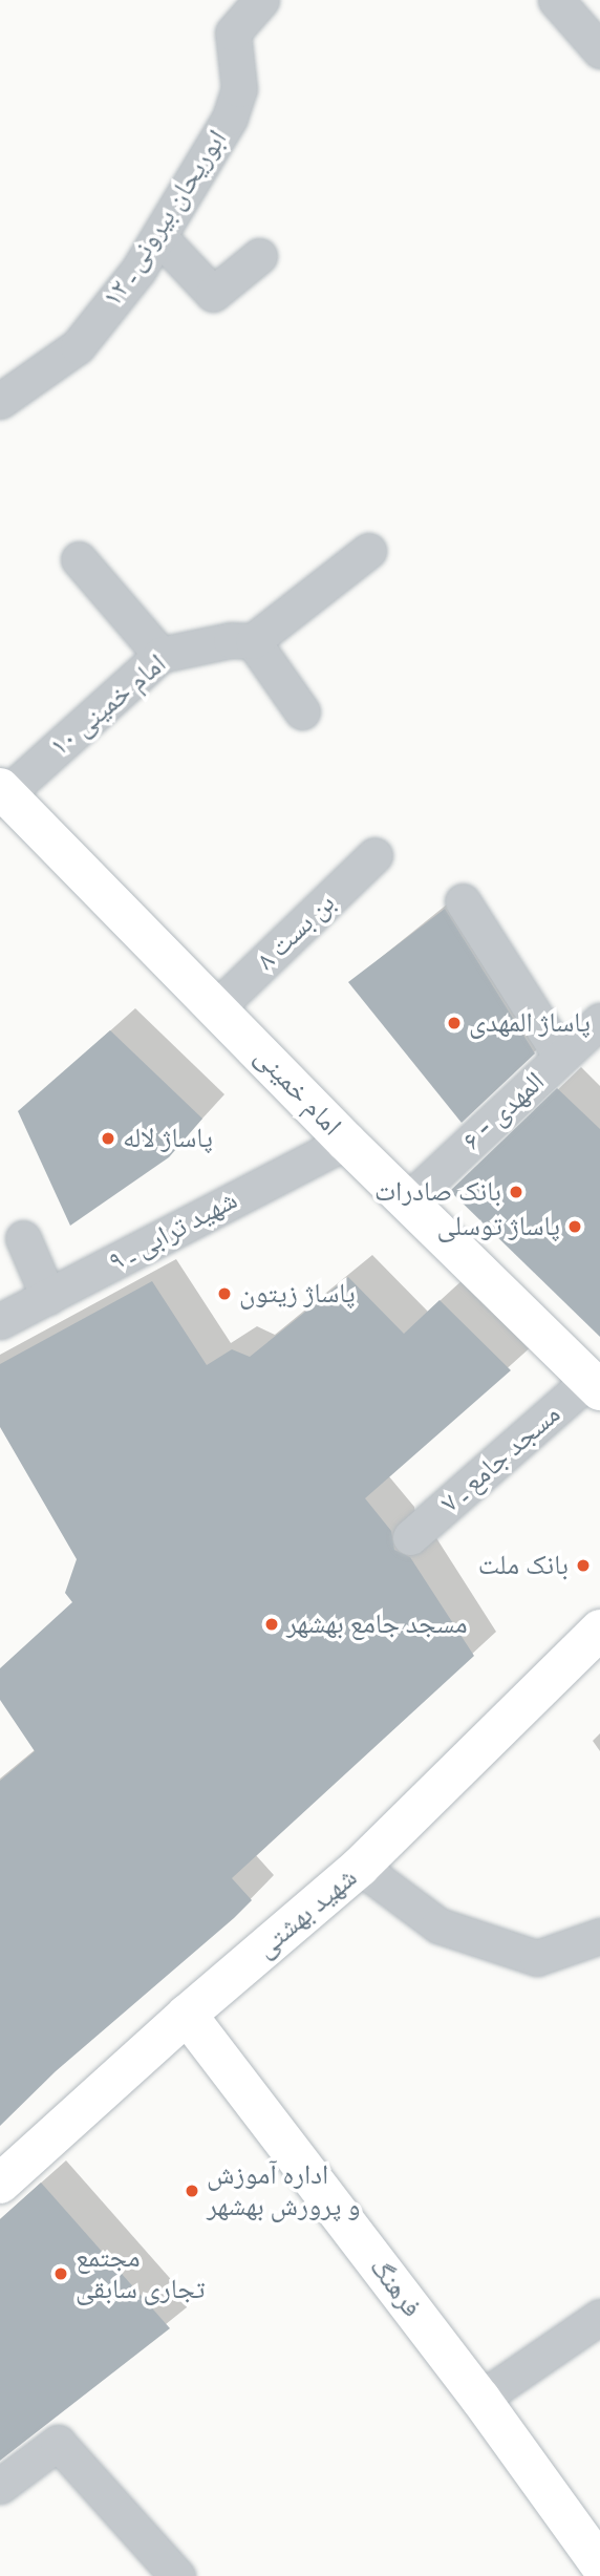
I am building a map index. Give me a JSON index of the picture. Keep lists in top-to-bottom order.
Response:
{
  "streets": {
    "street": [
      "ابوریحان بیرونی ـ ۱۲",
      "امام خمینی ۱۰",
      "بن بست ۸",
      "امام خمینی",
      "المهدی - ۶",
      "شهید ترابی ـ ۹",
      "مسجد جامع ـ ۷",
      "شهید بهشتی",
      "فرهنگ"
    ]
  },
  "crossings": [
    ["امام خمینی ۱۰", "امام خمینی"],
    ["بن بست ۸", "امام خمینی"],
    ["امام خمینی", "المهدی - ۶"],
    ["امام خمینی", "شهید ترابی ـ ۹"],
    ["امام خمینی", "مسجد جامع ـ ۷"],
    ["شهید بهشتی", "فرهنگ"]
  ],
  "places": [
    "پاساژ المهدی",
    "پاساژ لاله",
    "بانک صادرات",
    "پاساژ توسلی",
    "پاساژ زیتون",
    "بانک ملت",
    "مسجد جامع بهشهر",
    "اداره آموزش و پرورش بهشهر",
    "مجتمع تجاری سابقی"
  ]
}
